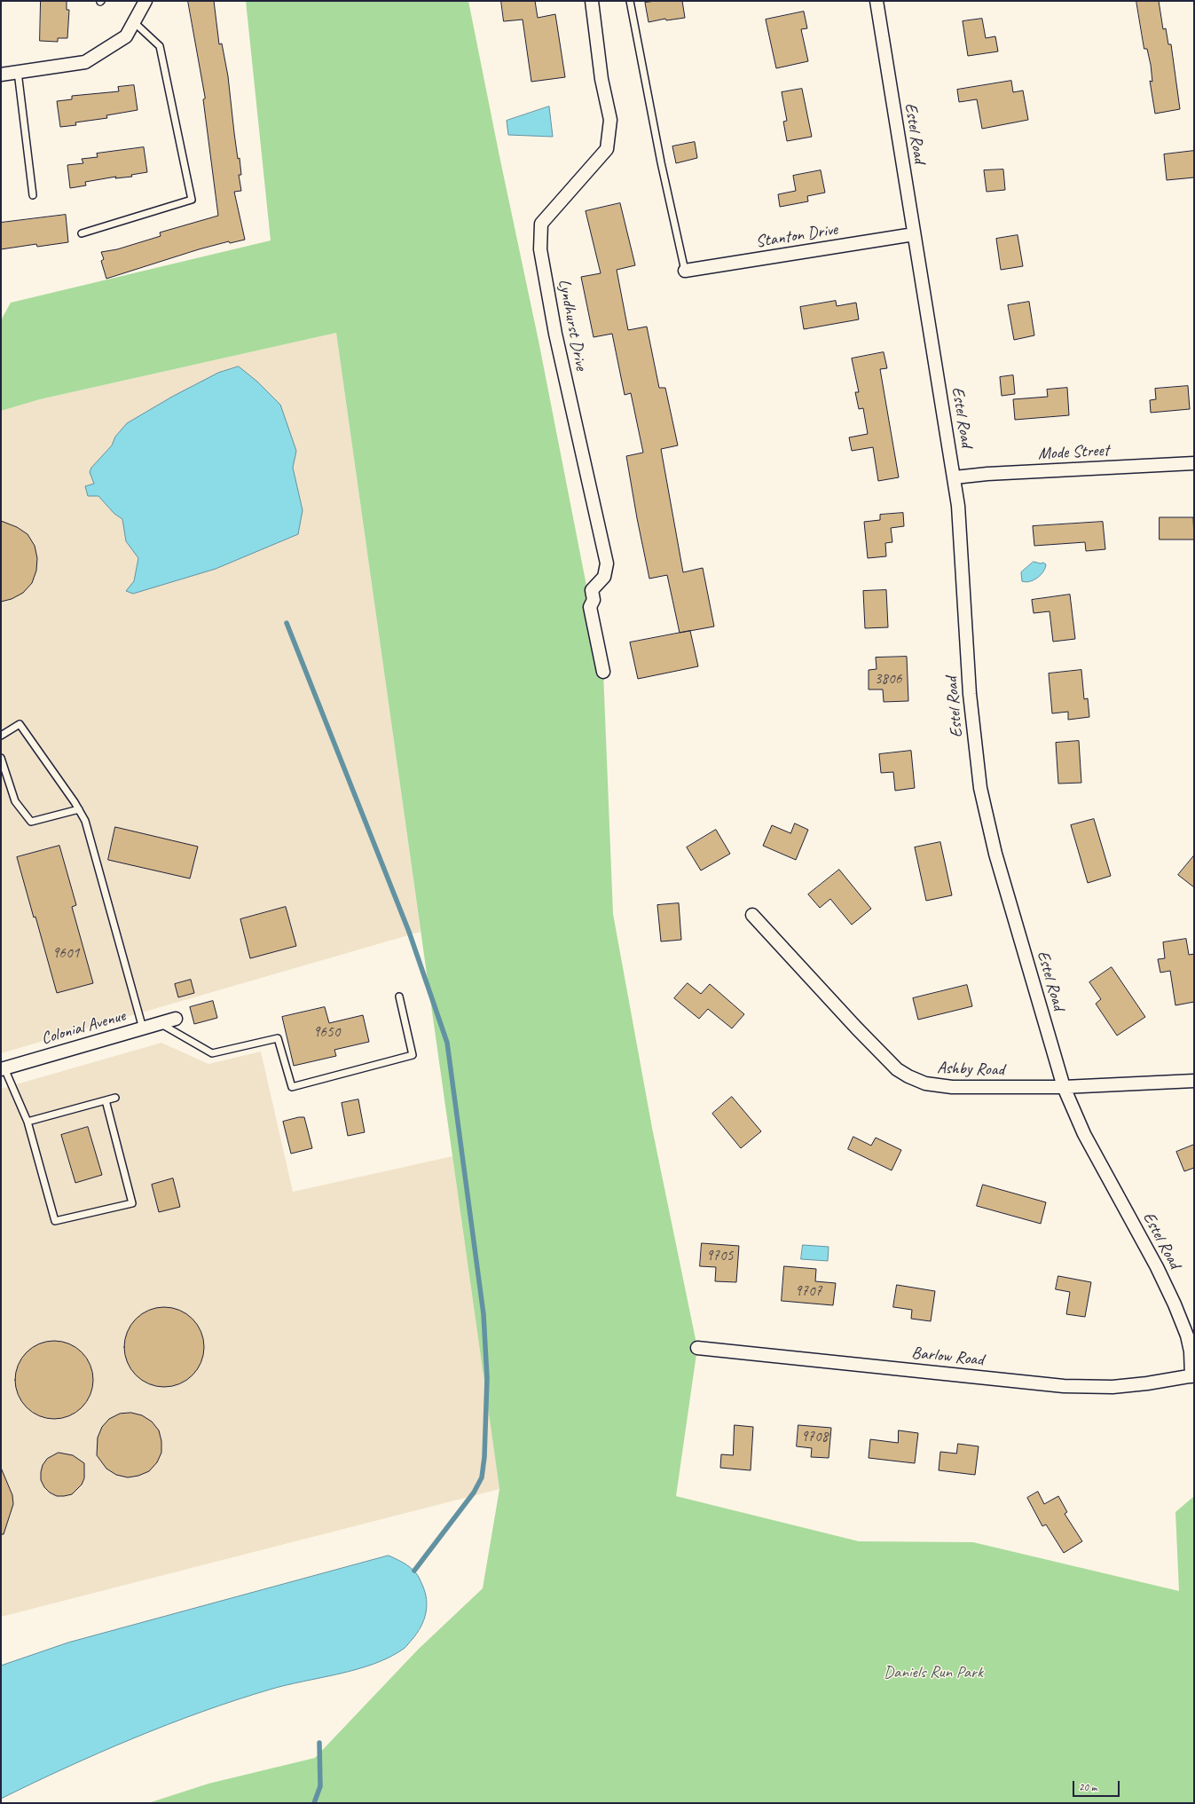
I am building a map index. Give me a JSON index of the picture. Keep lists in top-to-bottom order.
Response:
{
  "streets": {
    "street": [
      "Estel Road",
      "Stanton Drive",
      "Lyndhurst Drive",
      "Mode Street",
      "Colonial Avenue",
      "Ashby Road",
      "Barlow Road"
    ]
  },
  "crossings": [
    ["Estel Road", "Stanton Drive"],
    ["Estel Road", "Mode Street"],
    ["Estel Road", "Ashby Road"],
    ["Estel Road", "Barlow Road"]
  ],
  "parks": ["Daniels Run Park"],
  "house_numbers": [
    "3806",
    "9601",
    "9650",
    "9705",
    "9707",
    "9708"
  ],
  "scale_bar": "20 m"
}
